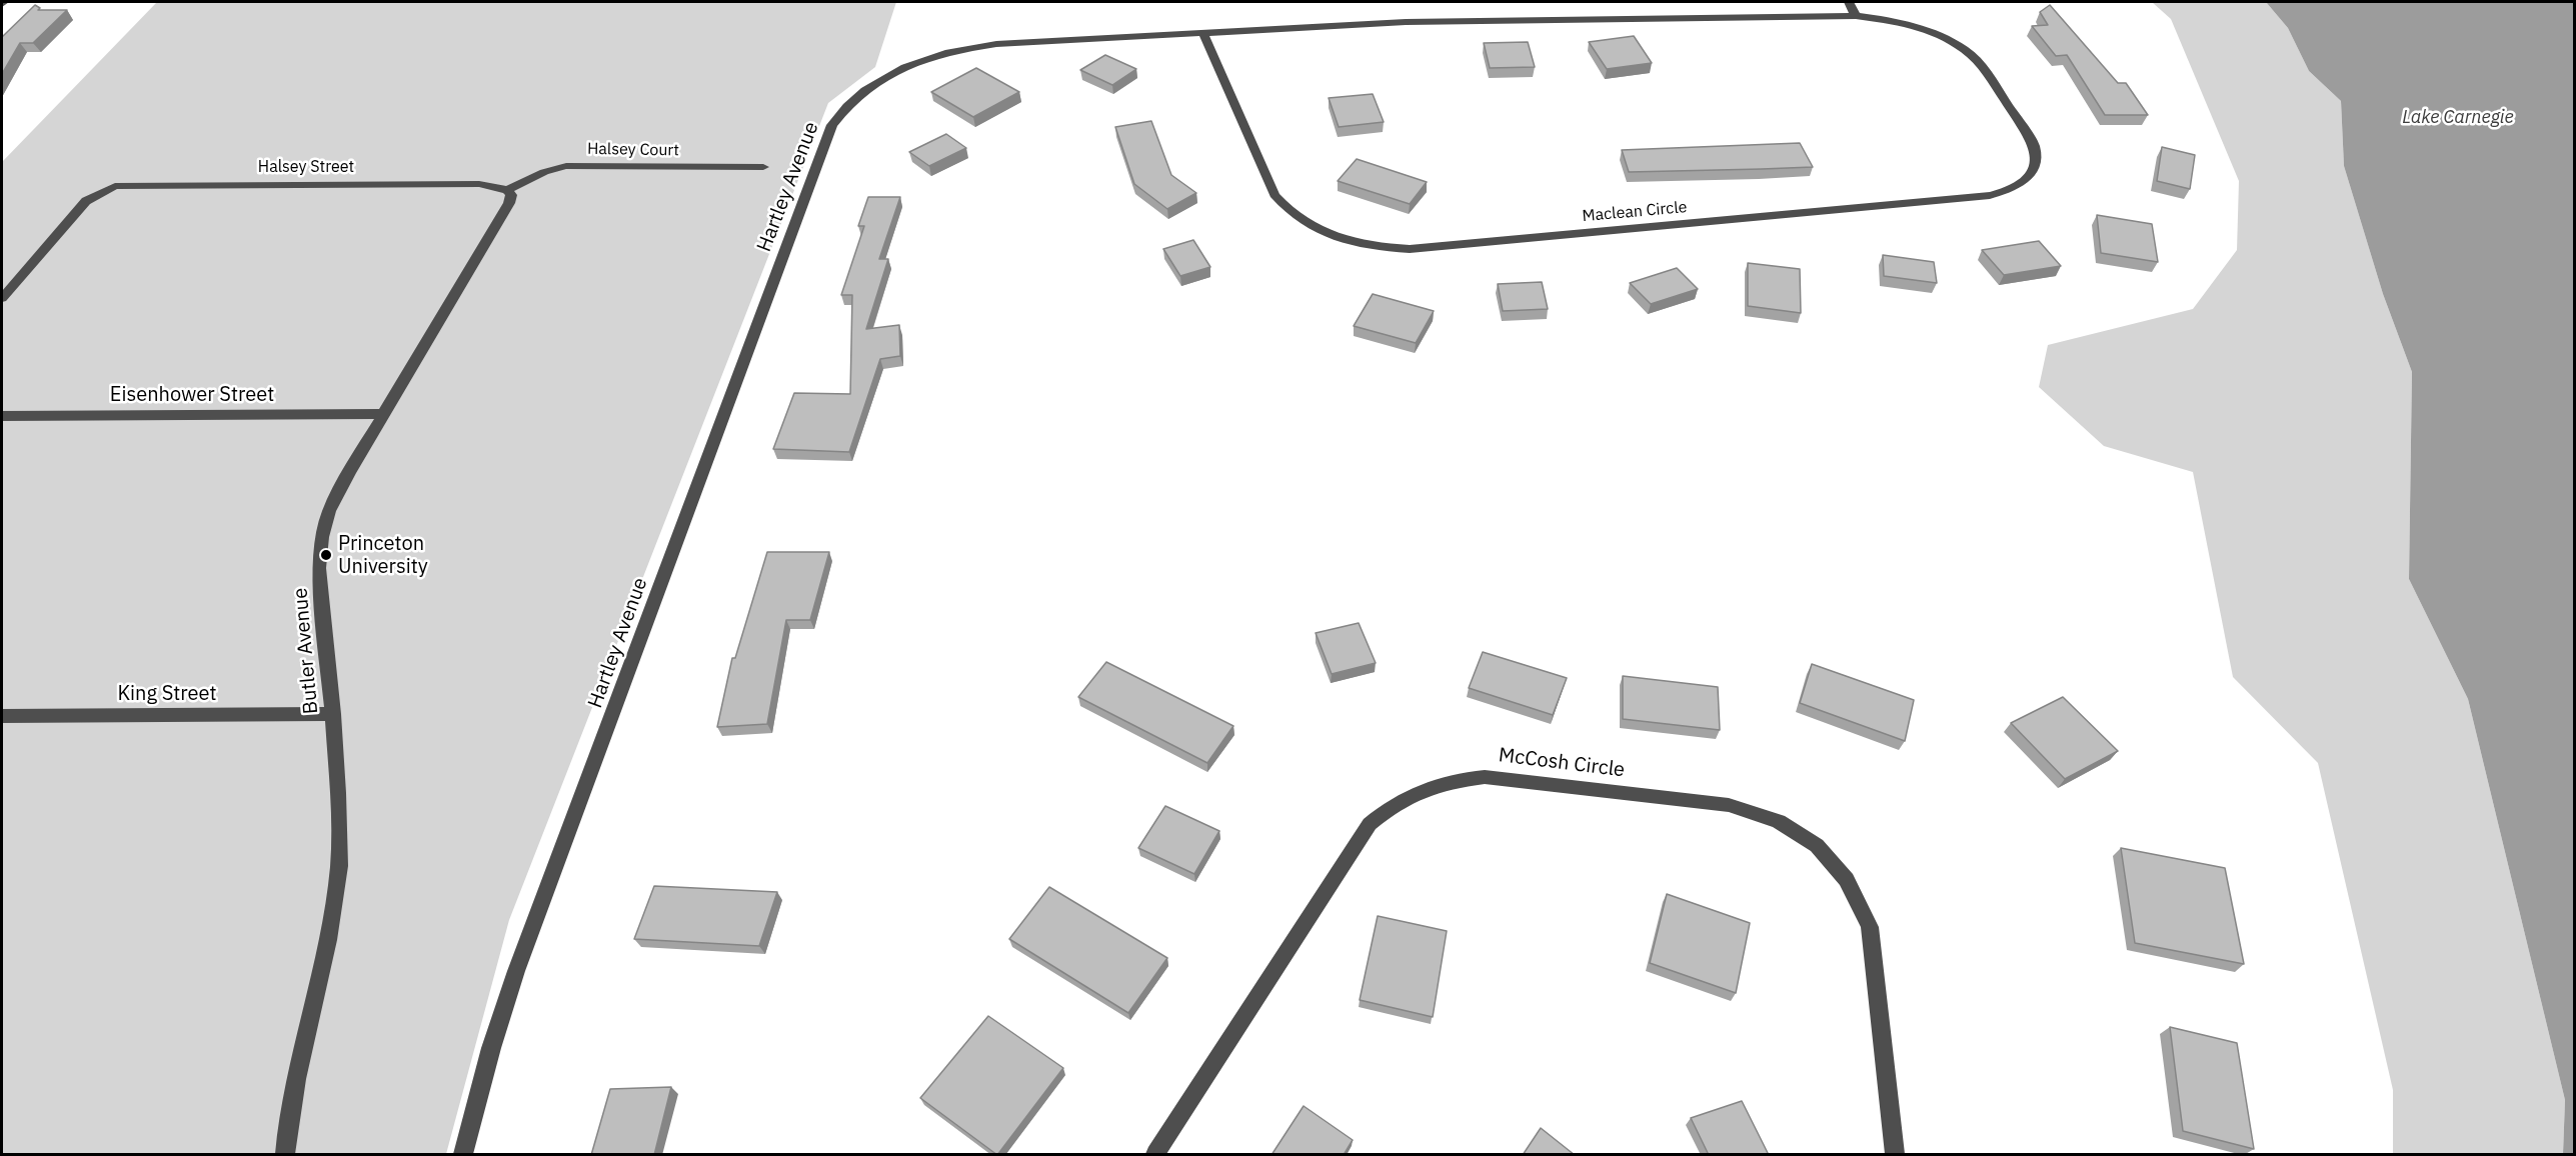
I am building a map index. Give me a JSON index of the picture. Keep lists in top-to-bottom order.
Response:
{
  "streets": {
    "street": [
      "Halsey Court",
      "Halsey Street",
      "Hartley Avenue",
      "Maclean Circle",
      "Eisenhower Street",
      "Butler Avenue",
      "King Street",
      "McCosh Circle"
    ]
  },
  "crossings": [
    ["Halsey Court", "Halsey Street"],
    ["Halsey Court", "Butler Avenue"],
    ["Halsey Street", "Butler Avenue"],
    ["Hartley Avenue", "Maclean Circle"],
    ["Eisenhower Street", "Butler Avenue"],
    ["Butler Avenue", "King Street"]
  ],
  "water": ["Lake Carnegie"],
  "places": ["Princeton University"]
}
